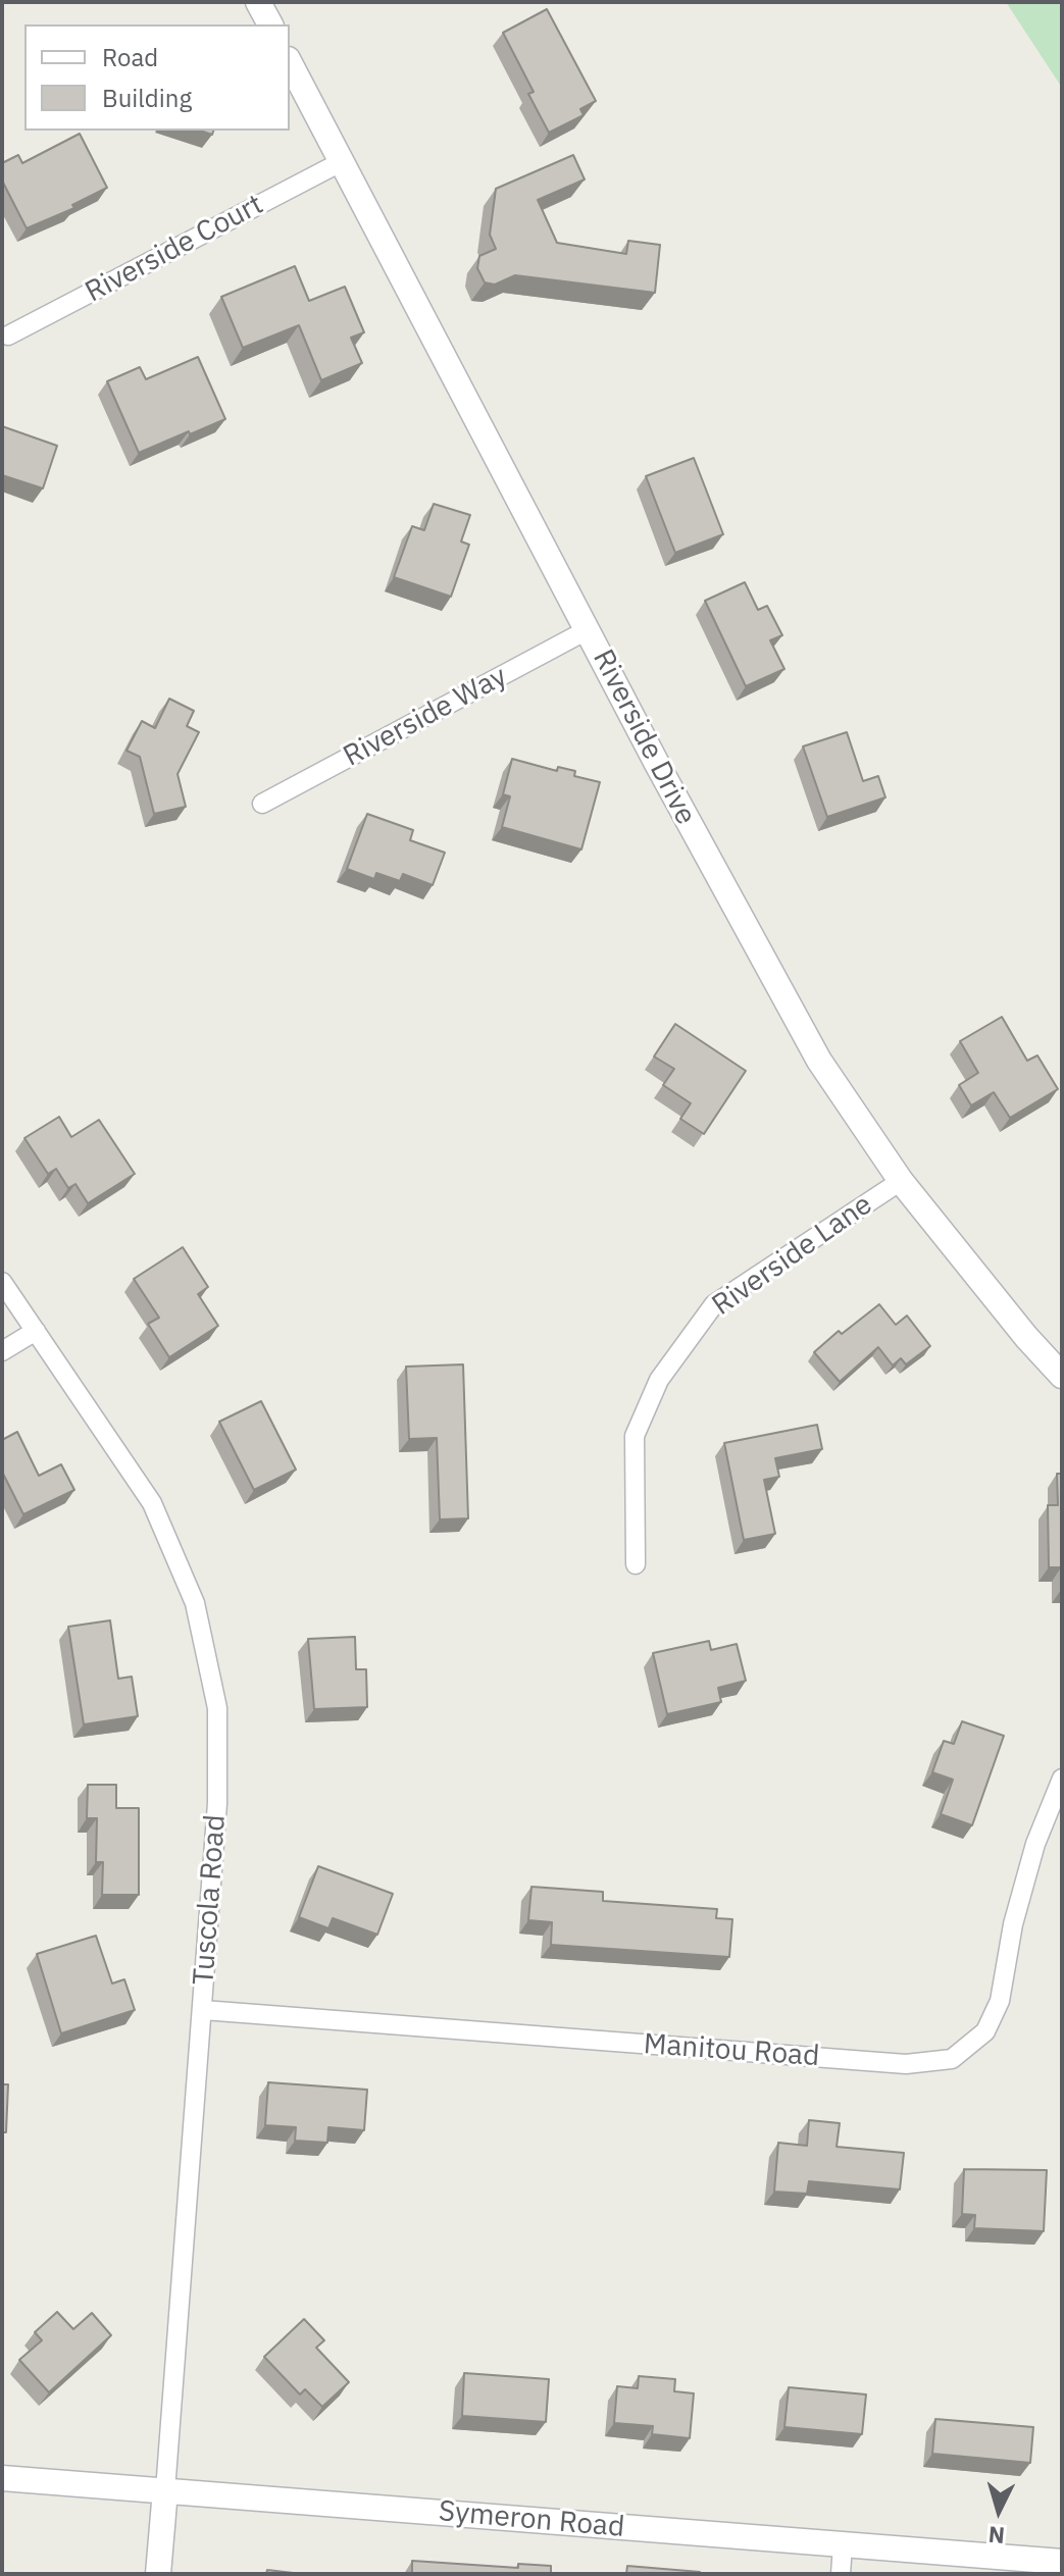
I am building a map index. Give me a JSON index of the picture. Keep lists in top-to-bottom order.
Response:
{
  "streets": {
    "street": [
      "Riverside Court",
      "Riverside Way",
      "Riverside Drive",
      "Riverside Lane",
      "Tuscola Road",
      "Manitou Road",
      "Symeron Road"
    ]
  },
  "crossings": [
    ["Riverside Court", "Riverside Drive"],
    ["Riverside Way", "Riverside Drive"],
    ["Riverside Drive", "Riverside Lane"],
    ["Tuscola Road", "Manitou Road"],
    ["Tuscola Road", "Symeron Road"]
  ],
  "legend": ["Road", "Building"],
  "north": "bottom"
}
